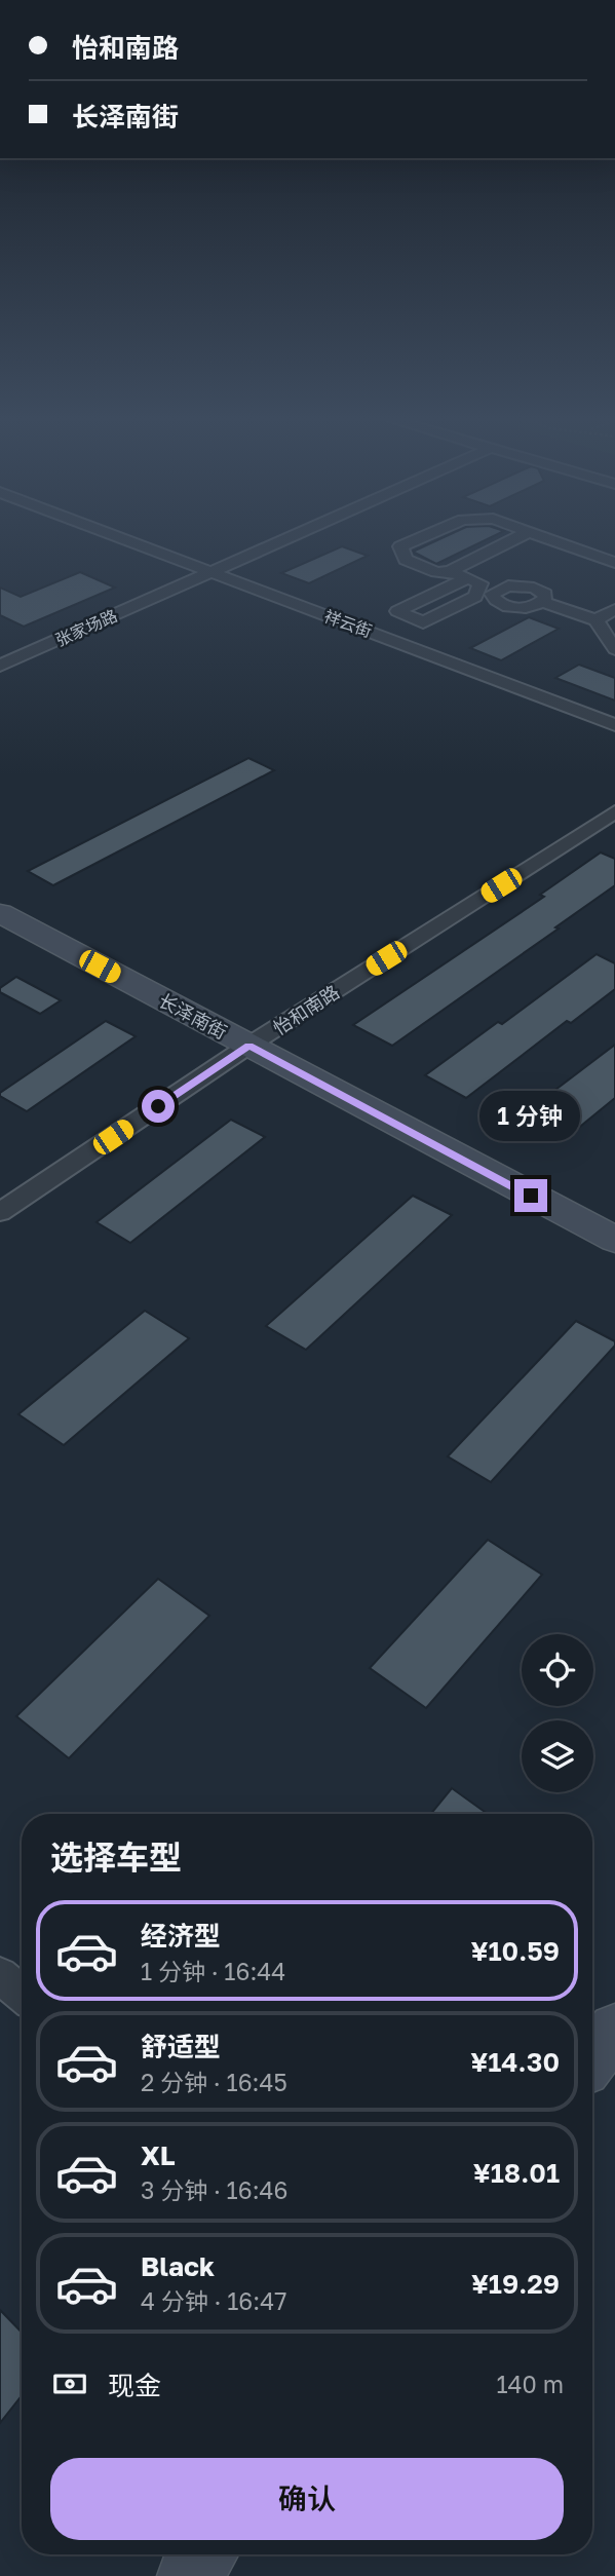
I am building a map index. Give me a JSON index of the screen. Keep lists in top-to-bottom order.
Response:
{
  "streets": {
    "street": [
      "祥云街",
      "张家场路",
      "怡和南路",
      "长泽南街"
    ]
  },
  "crossings": [
    ["祥云街", "张家场路"],
    ["怡和南路", "长泽南街"]
  ],
  "page": {
    "banner": ["怡和南路", "长泽南街"],
    "bubble": "1 分钟",
    "heading": "选择车型",
    "list": [
      {
        "name": "经济型",
        "note": "1 分钟 · 16:44",
        "value": "¥10.59"
      },
      {
        "name": "舒适型",
        "note": "2 分钟 · 16:45",
        "value": "¥14.30"
      },
      {
        "name": "XL",
        "note": "3 分钟 · 16:46",
        "value": "¥18.01"
      },
      {
        "name": "Black",
        "note": "4 分钟 · 16:47",
        "value": "¥19.29"
      }
    ],
    "pay": ["现金", "140 m"],
    "buttons": "确认"
  }
}
